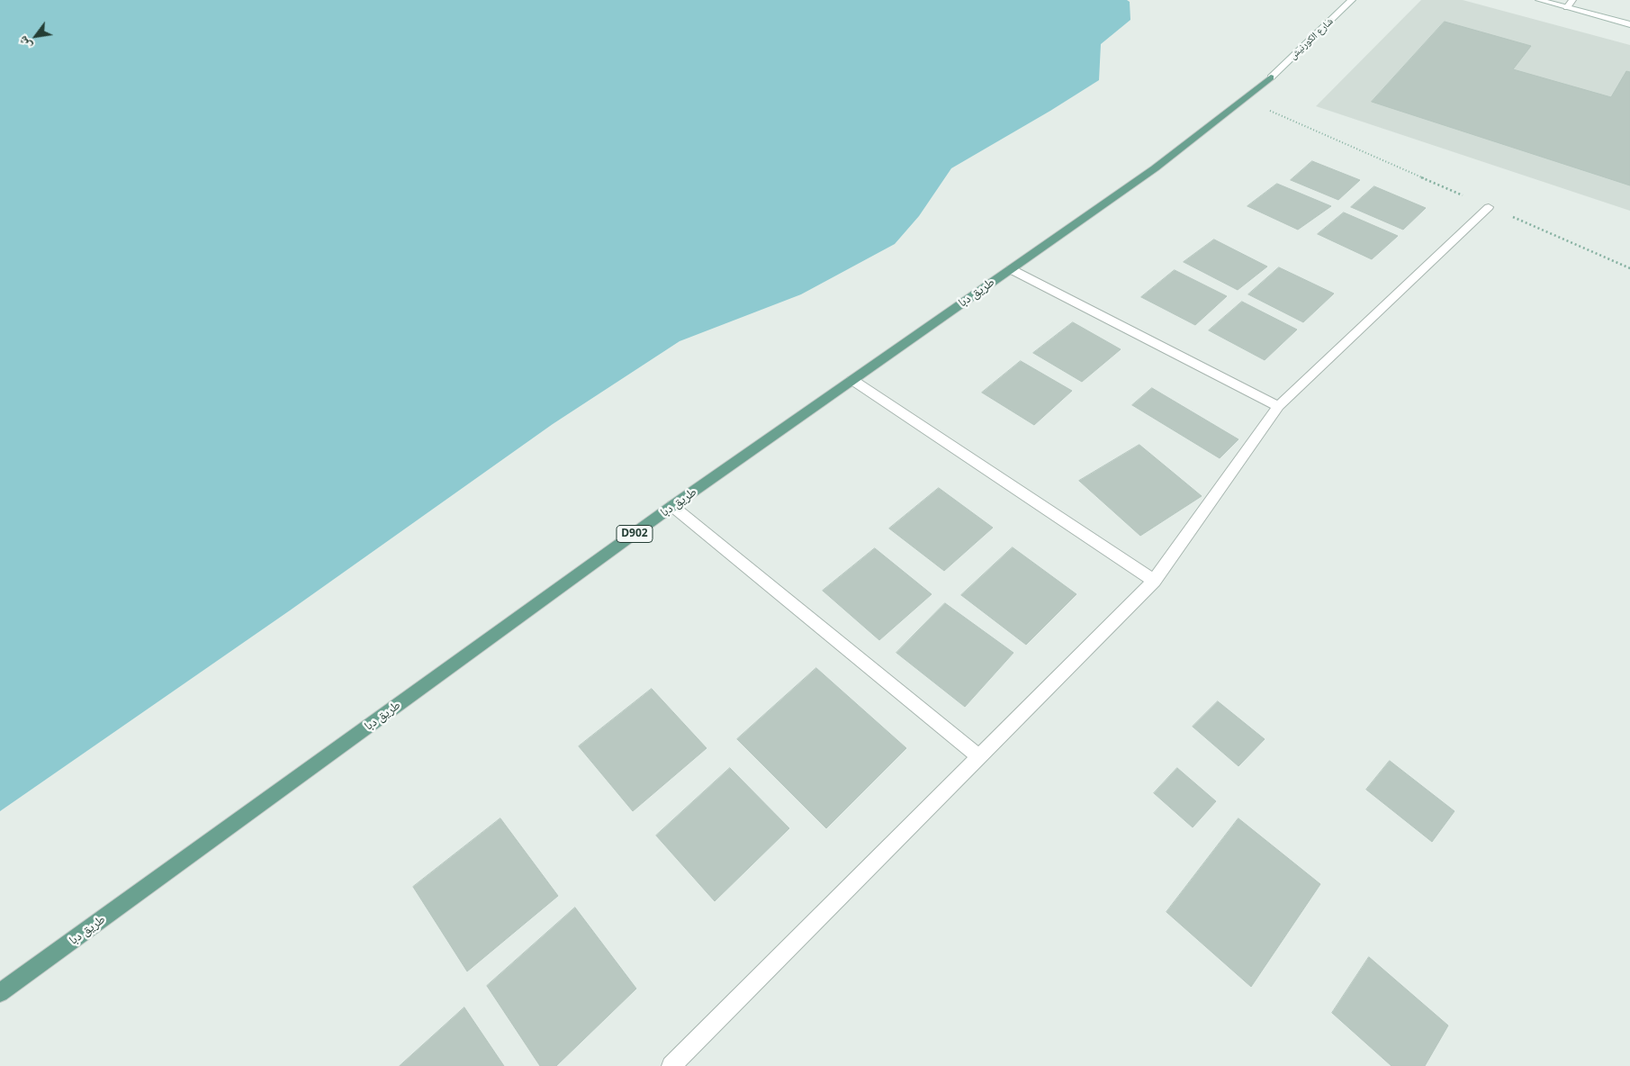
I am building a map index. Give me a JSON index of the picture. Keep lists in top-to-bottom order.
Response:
{
  "streets": {
    "main road": ["طريق دبا", "D902"],
    "street": ["شارع الكورنيش"]
  },
  "crossings": [
    ["شارع الكورنيش", "طريق دبا"]
  ],
  "north": "bottom left"
}
